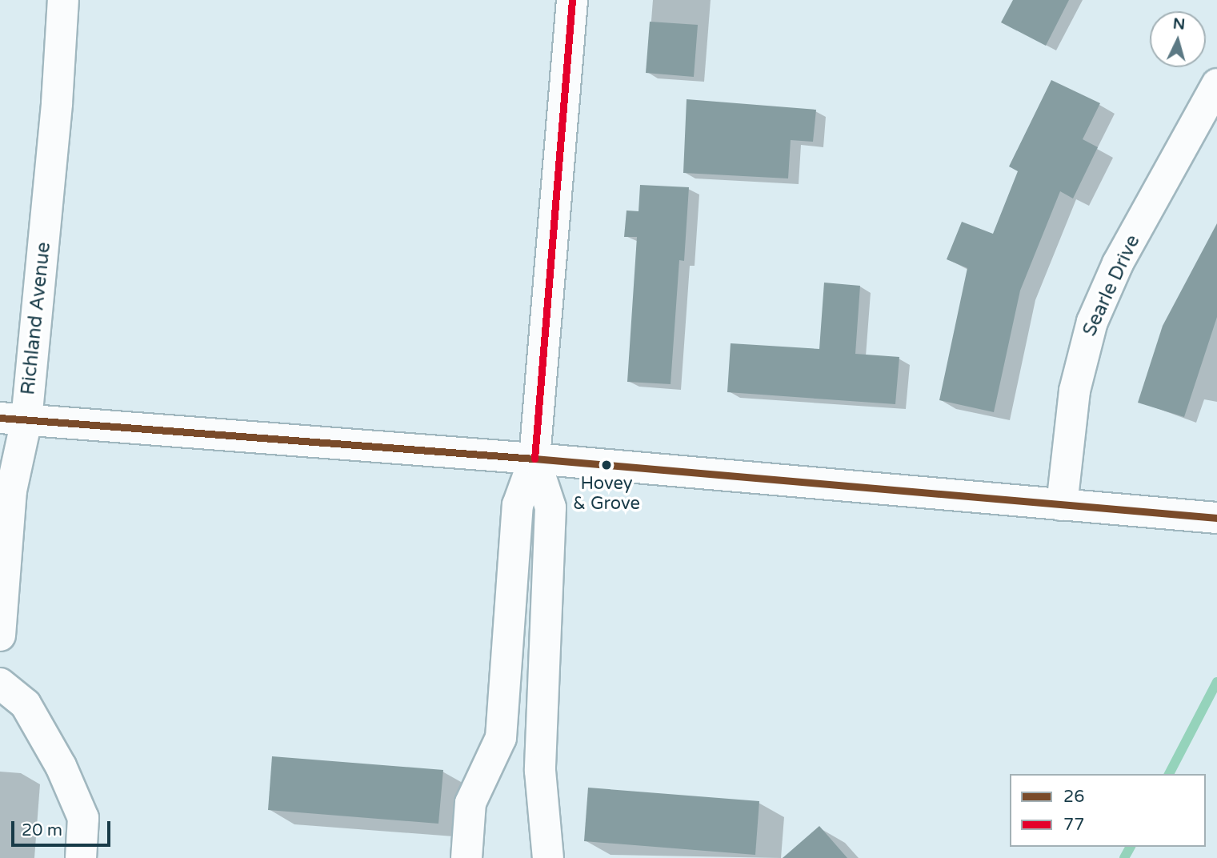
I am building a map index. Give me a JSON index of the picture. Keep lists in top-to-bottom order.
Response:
{
  "streets": {
    "street": ["Searle Drive", "Richland Avenue"]
  },
  "places": ["Hovey & Grove"],
  "lines": ["transit line 77", "transit line 26"],
  "legend": ["26", "77"],
  "scale_bar": "20 m",
  "north": "top"
}
